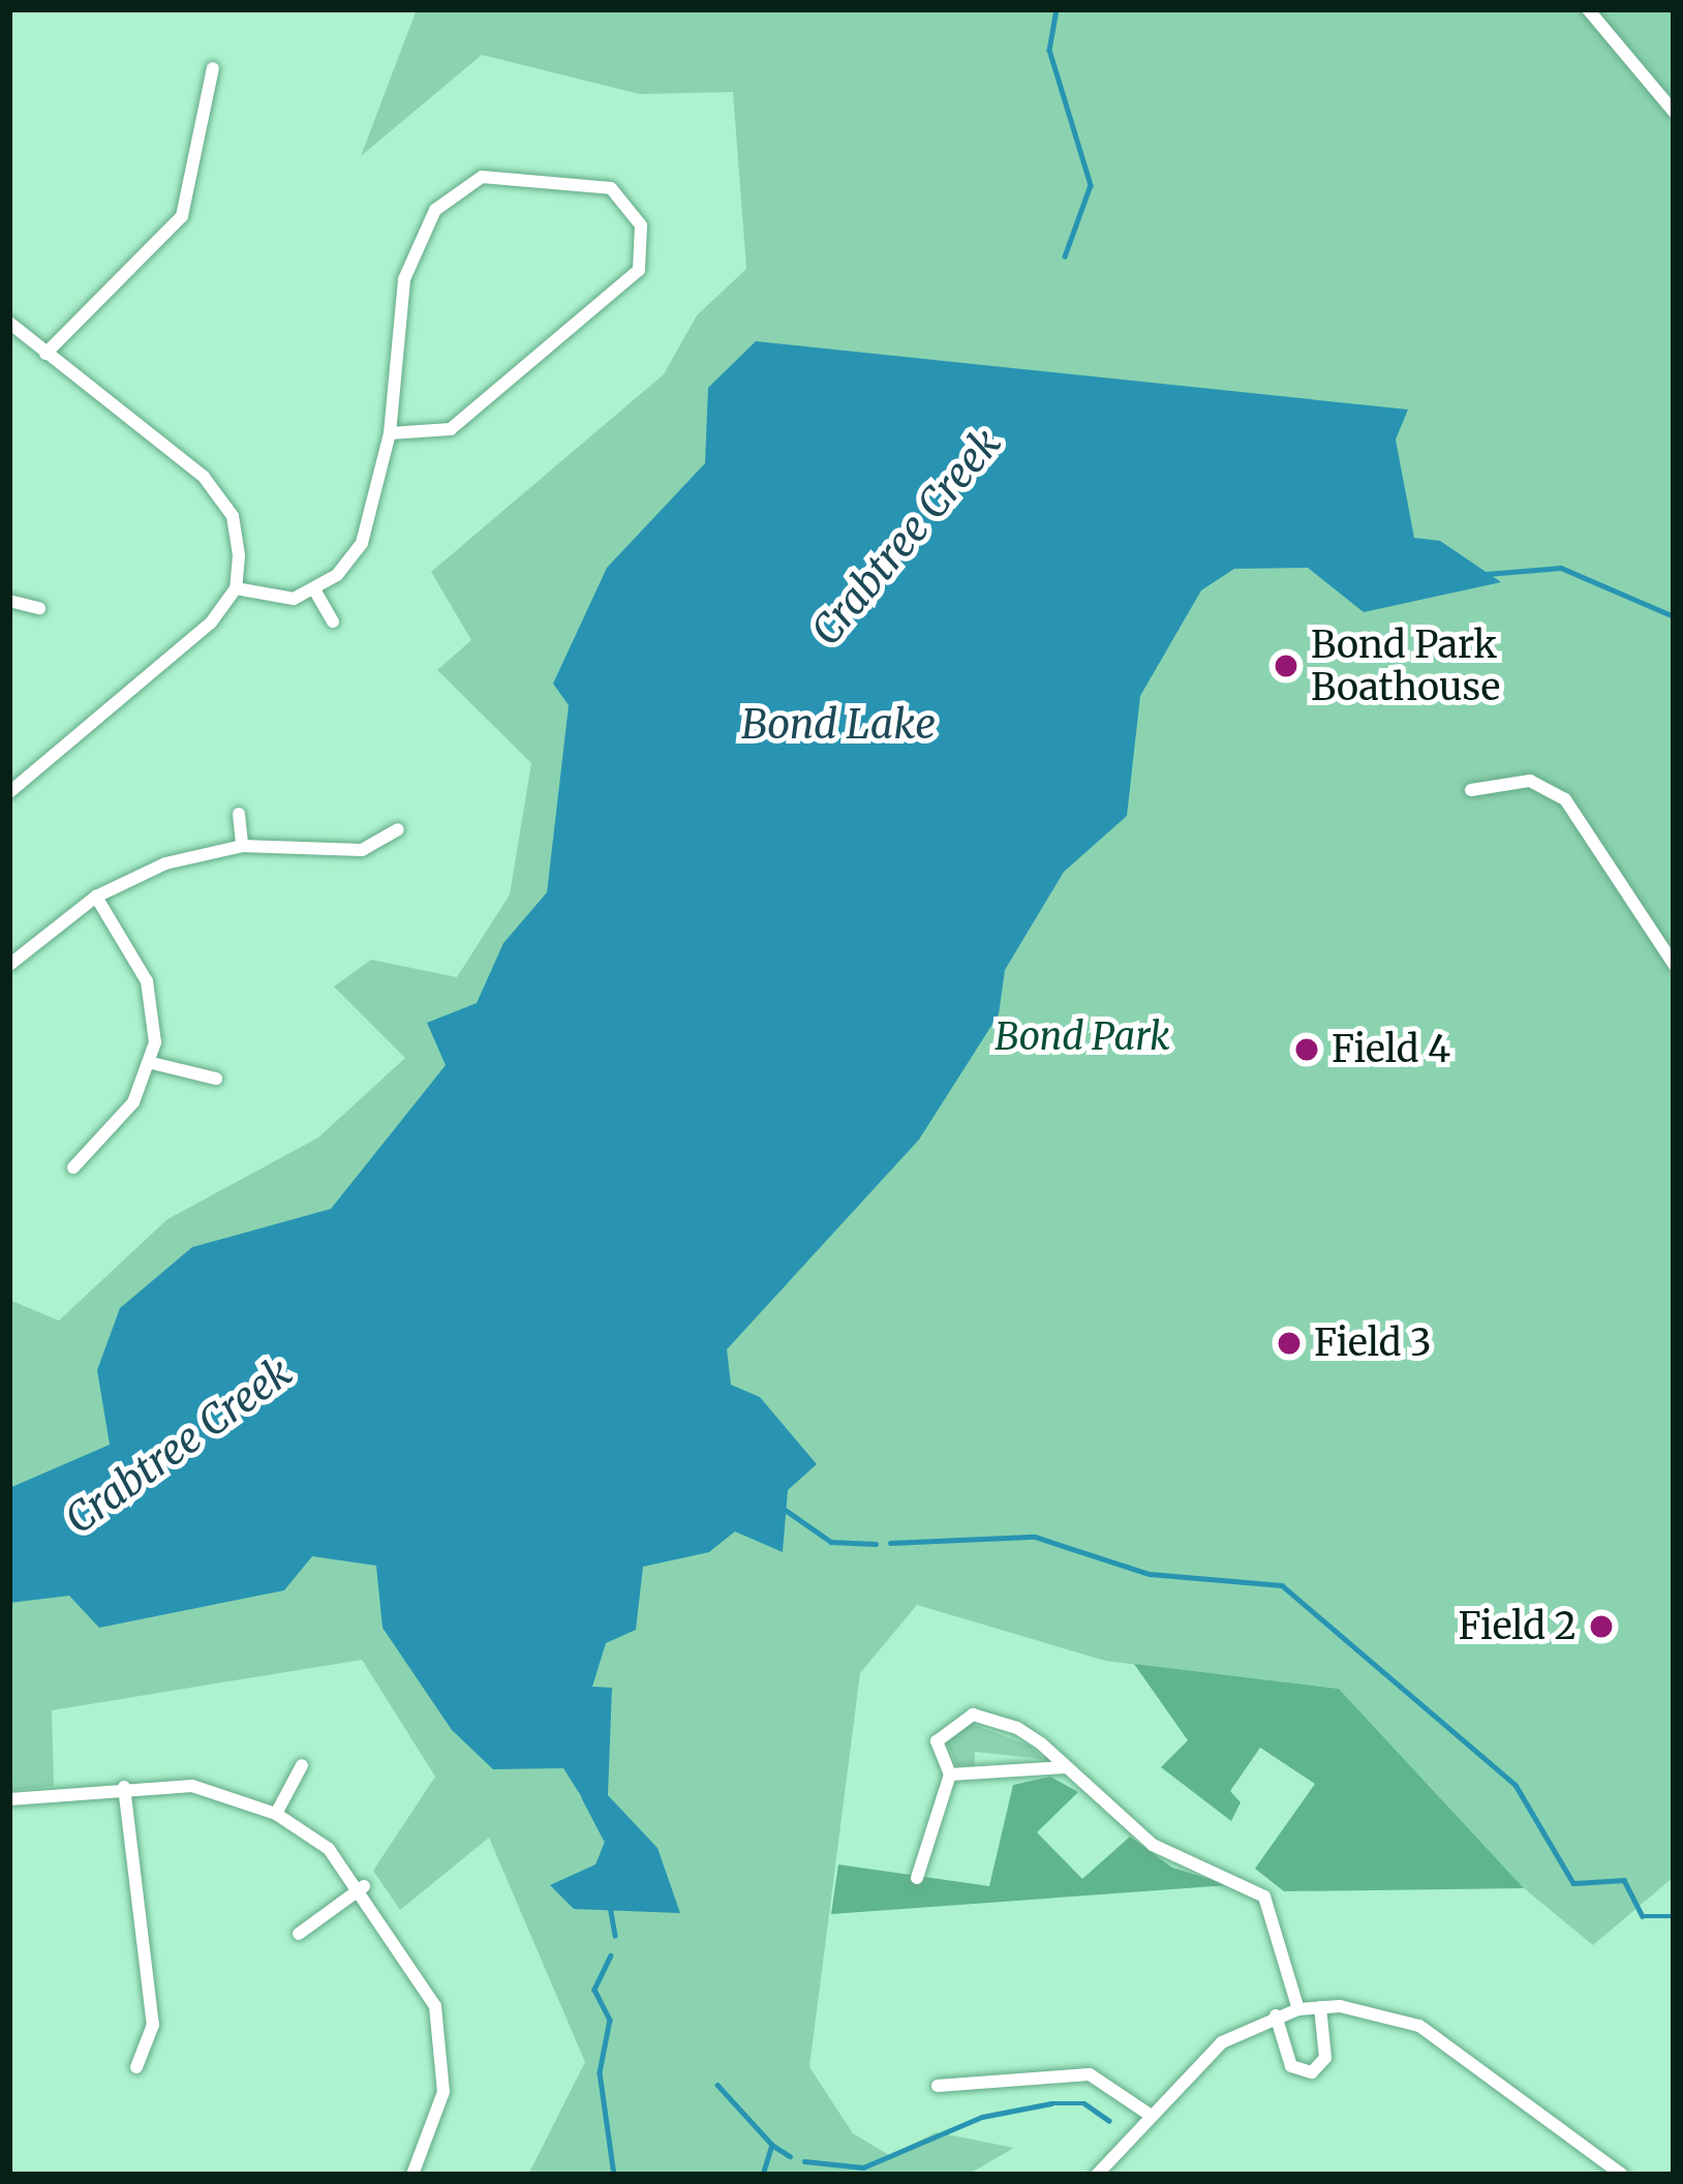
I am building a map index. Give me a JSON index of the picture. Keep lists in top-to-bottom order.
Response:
{
  "water": ["Crabtree Creek", "Bond Lake"],
  "parks": ["Bond Park"],
  "places": [
    "Bond Park Boathouse",
    "Field 4",
    "Field 3",
    "Field 2"
  ]
}
